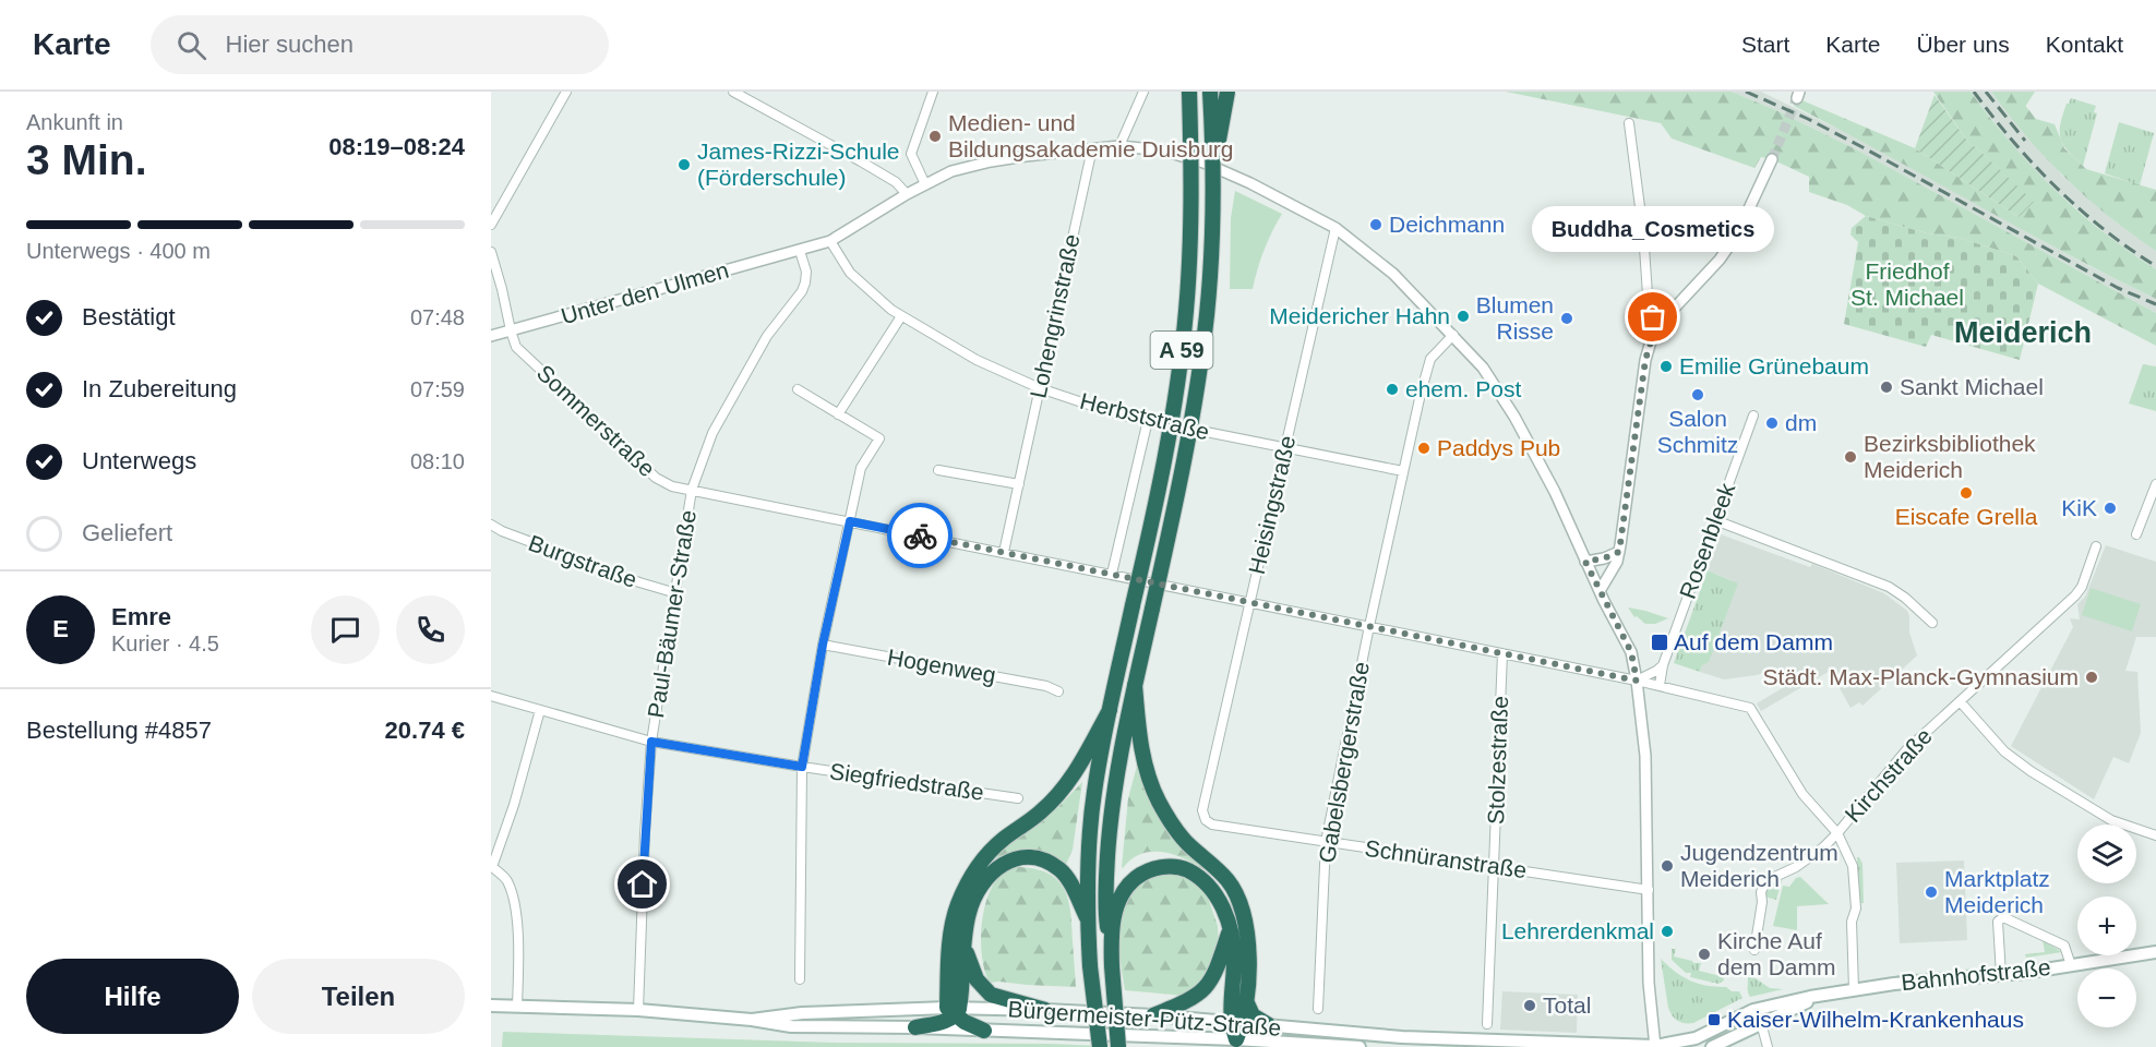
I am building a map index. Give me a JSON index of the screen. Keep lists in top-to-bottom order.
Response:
{
  "streets": {
    "highway": ["A 59"],
    "main road": ["Bahnhofstraße", "Bürgermeister-Pütz-Straße"],
    "street": [
      "Unter den Ulmen",
      "Lohengrinstraße",
      "Herbststraße",
      "Sommerstraße",
      "Heisingstraße",
      "Rosenbleek",
      "Burgstraße",
      "Paul-Bäumer-Straße",
      "Hogenweg",
      "Stolzestraße",
      "Gabelsbergerstraße",
      "Kirchstraße",
      "Siegfriedstraße",
      "Schnüranstraße"
    ]
  },
  "crossings": [
    ["Unter den Ulmen", "Sommerstraße"],
    ["Unter den Ulmen", "Paul-Bäumer-Straße"],
    ["Lohengrinstraße", "Herbststraße"],
    ["Lohengrinstraße", "Sommerstraße"],
    ["Herbststraße", "Heisingstraße"],
    ["Herbststraße", "Gabelsbergerstraße"],
    ["Sommerstraße", "Heisingstraße"],
    ["Sommerstraße", "Rosenbleek"],
    ["Sommerstraße", "Paul-Bäumer-Straße"],
    ["Sommerstraße", "Stolzestraße"],
    ["Sommerstraße", "Gabelsbergerstraße"],
    ["Sommerstraße", "Kirchstraße"],
    ["Sommerstraße", "Bahnhofstraße"],
    ["Heisingstraße", "Schnüranstraße"],
    ["Burgstraße", "Paul-Bäumer-Straße"],
    ["Paul-Bäumer-Straße", "Siegfriedstraße"],
    ["Paul-Bäumer-Straße", "Bürgermeister-Pütz-Straße"],
    ["Stolzestraße", "Schnüranstraße"],
    ["Gabelsbergerstraße", "Schnüranstraße"],
    ["Bahnhofstraße", "Bürgermeister-Pütz-Straße"]
  ],
  "districts": ["Meiderich"],
  "parks": ["Friedhof St. Michael"],
  "places": {
    "other": [
      "Medien- und Bildungsakademie Duisburg",
      "James-Rizzi-Schule (Förderschule)",
      "Deichmann",
      "Meidericher Hahn",
      "Buddha_Cosmetics",
      "Blumen Risse",
      "Emilie Grünebaum",
      "Sankt Michael",
      "ehem. Post",
      "Salon Schmitz",
      "dm",
      "Paddys Pub",
      "Bezirksbibliothek Meiderich",
      "Eiscafe Grella",
      "KiK",
      "Städt. Max-Planck-Gymnasium",
      "Jugendzentrum Meiderich",
      "Marktplatz Meiderich",
      "Lehrerdenkmal",
      "Kirche Auf dem Damm",
      "Total"
    ],
    "transit": ["Auf dem Damm", "Kaiser-Wilhelm-Krankenhaus"]
  },
  "page": {
    "header": "Karte",
    "search": "Hier suchen",
    "nav": [
      "Start",
      "Karte",
      "Über uns",
      "Kontakt"
    ],
    "heading": ["3 Min.", "Ankunft in", "08:19–08:24"],
    "panel": [
      "Emre",
      "Kurier · 4.5",
      "Bestellung #4857",
      "20.74 €"
    ],
    "bar": "Unterwegs · 400 m",
    "bubble": "Buddha_Cosmetics",
    "list": [
      ["Bestätigt", "07:48"],
      ["In Zubereitung", "07:59"],
      ["Unterwegs", "08:10"],
      "Geliefert"
    ],
    "round": "E",
    "map_buttons": ["+", "−"],
    "buttons": ["Hilfe", "Teilen"]
  }
}
